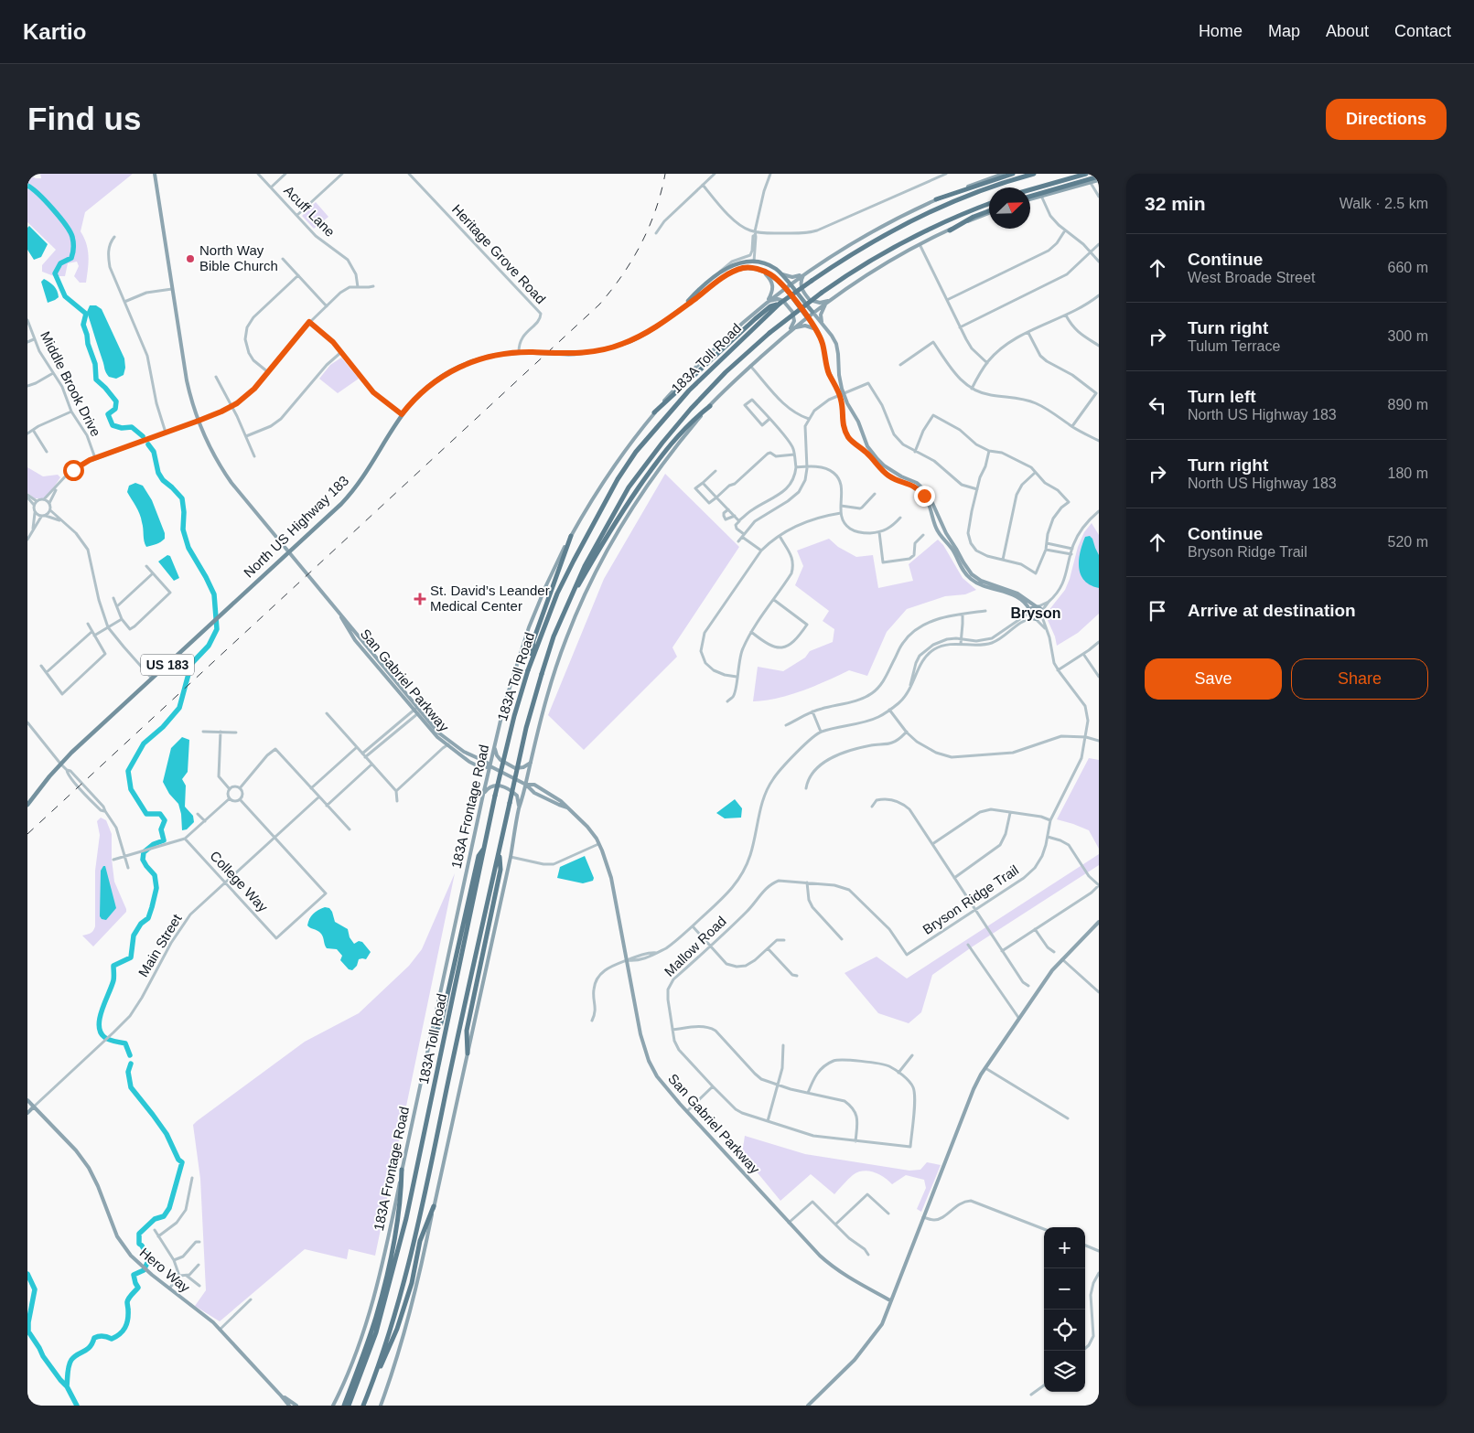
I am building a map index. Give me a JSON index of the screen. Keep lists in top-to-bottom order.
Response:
{
  "streets": {
    "highway": ["183A Toll Road"],
    "main road": ["North US Highway 183", "US 183"],
    "street": [
      "Acuff Lane",
      "Heritage Grove Road",
      "Middle Brook Drive",
      "San Gabriel Parkway",
      "183A Frontage Road",
      "College Way",
      "Bryson Ridge Trail",
      "Main Street",
      "Mallow Road",
      "Hero Way"
    ]
  },
  "crossings": [
    ["Heritage Grove Road", "North US Highway 183"],
    ["North US Highway 183", "US 183"],
    ["North US Highway 183", "San Gabriel Parkway"],
    ["San Gabriel Parkway", "183A Frontage Road"],
    ["College Way", "Main Street"],
    ["Bryson Ridge Trail", "Mallow Road"],
    ["Main Street", "Hero Way"]
  ],
  "districts": ["Bryson"],
  "places": {
    "other": ["North Way Bible Church"],
    "health": ["St. David’s Leander Medical Center"]
  },
  "north": "top right",
  "page": {
    "header": "Kartio",
    "nav": [
      "Home",
      "Map",
      "About",
      "Contact"
    ],
    "buttons": [
      "Directions",
      ["Save", "Share"]
    ],
    "title": "Find us",
    "heading": ["32 min", "Walk · 2.5 km"],
    "list": [
      ["Continue", "West Broade Street", "660 m"],
      ["Turn right", "Tulum Terrace", "300 m"],
      ["Turn left", "North US Highway 183", "890 m"],
      ["Turn right", "North US Highway 183", "180 m"],
      ["Continue", "Bryson Ridge Trail", "520 m"],
      "Arrive at destination"
    ],
    "map_buttons": ["+", "−"]
  }
}
